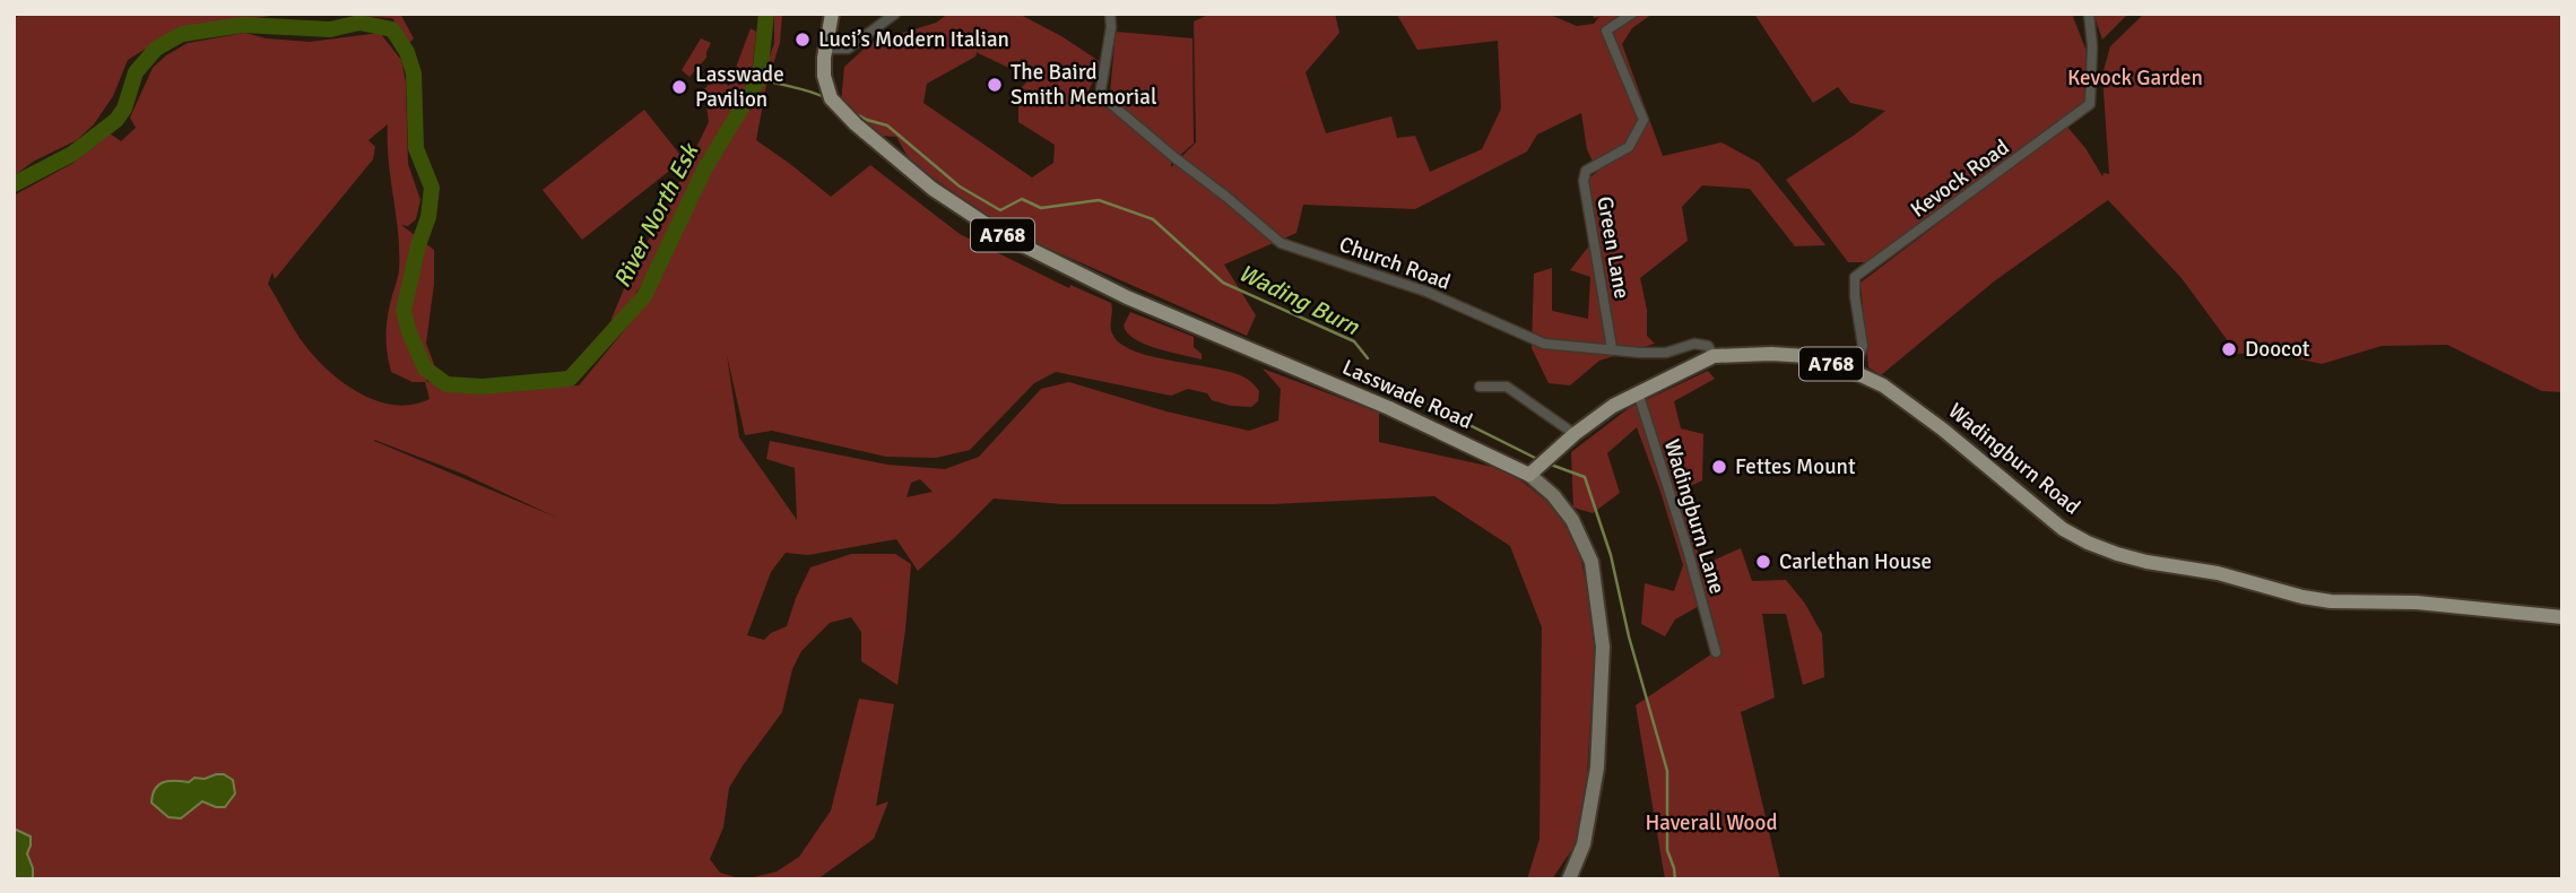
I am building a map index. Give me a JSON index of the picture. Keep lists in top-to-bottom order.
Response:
{
  "streets": {
    "main road": ["A768", "Lasswade Road", "Wadingburn Road"],
    "street": [
      "Kevock Road",
      "Green Lane",
      "Church Road",
      "Wadingburn Lane"
    ]
  },
  "crossings": [
    ["Kevock Road", "Wadingburn Road"],
    ["A768", "Lasswade Road"],
    ["Green Lane", "Church Road"],
    ["Church Road", "Wadingburn Road"],
    ["Lasswade Road", "Wadingburn Road"],
    ["Wadingburn Road", "Wadingburn Lane"]
  ],
  "water": ["River North Esk", "Wading Burn"],
  "parks": ["Kevock Garden", "Haverall Wood"],
  "places": [
    "Luci’s Modern Italian",
    "The Baird Smith Memorial",
    "Lasswade Pavilion",
    "Doocot",
    "Fettes Mount",
    "Carlethan House"
  ]
}
